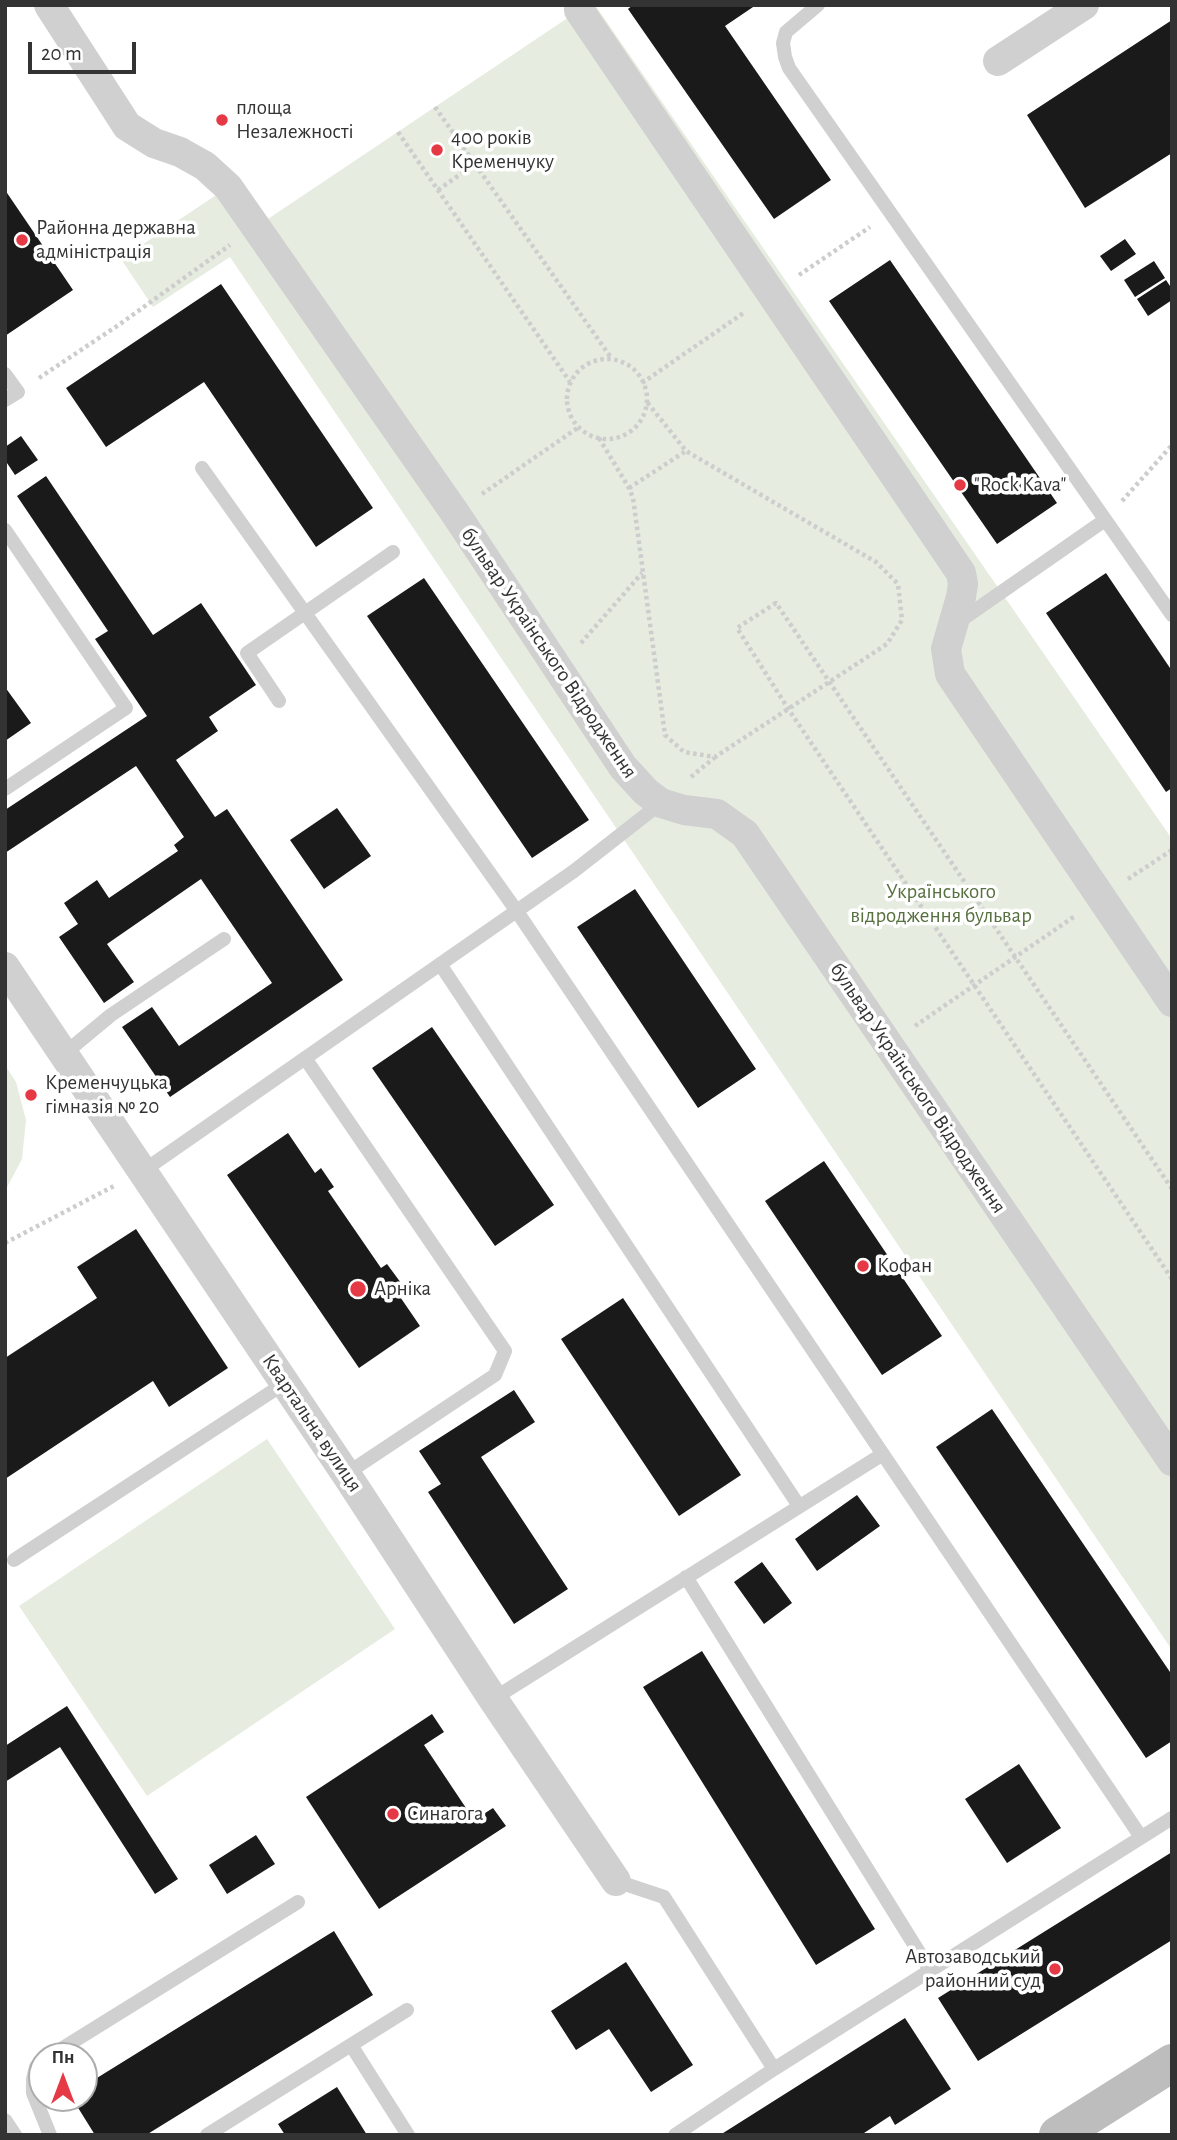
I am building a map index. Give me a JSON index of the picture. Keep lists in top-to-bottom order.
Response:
{
  "streets": {
    "street": ["бульвар Українського Відродження", "Квартальна вулиця"]
  },
  "parks": ["Українського відродження бульвар"],
  "places": [
    "площа Незалежності",
    "400 років Кременчуку",
    "Районна державна адміністрація",
    "\"Rock Kava\"",
    "Кременчуцька гімназія № 20",
    "Кофан",
    "Арніка",
    "Синагога",
    "Автозаводський районний суд"
  ],
  "scale_bar": "20 m",
  "north": "top"
}
